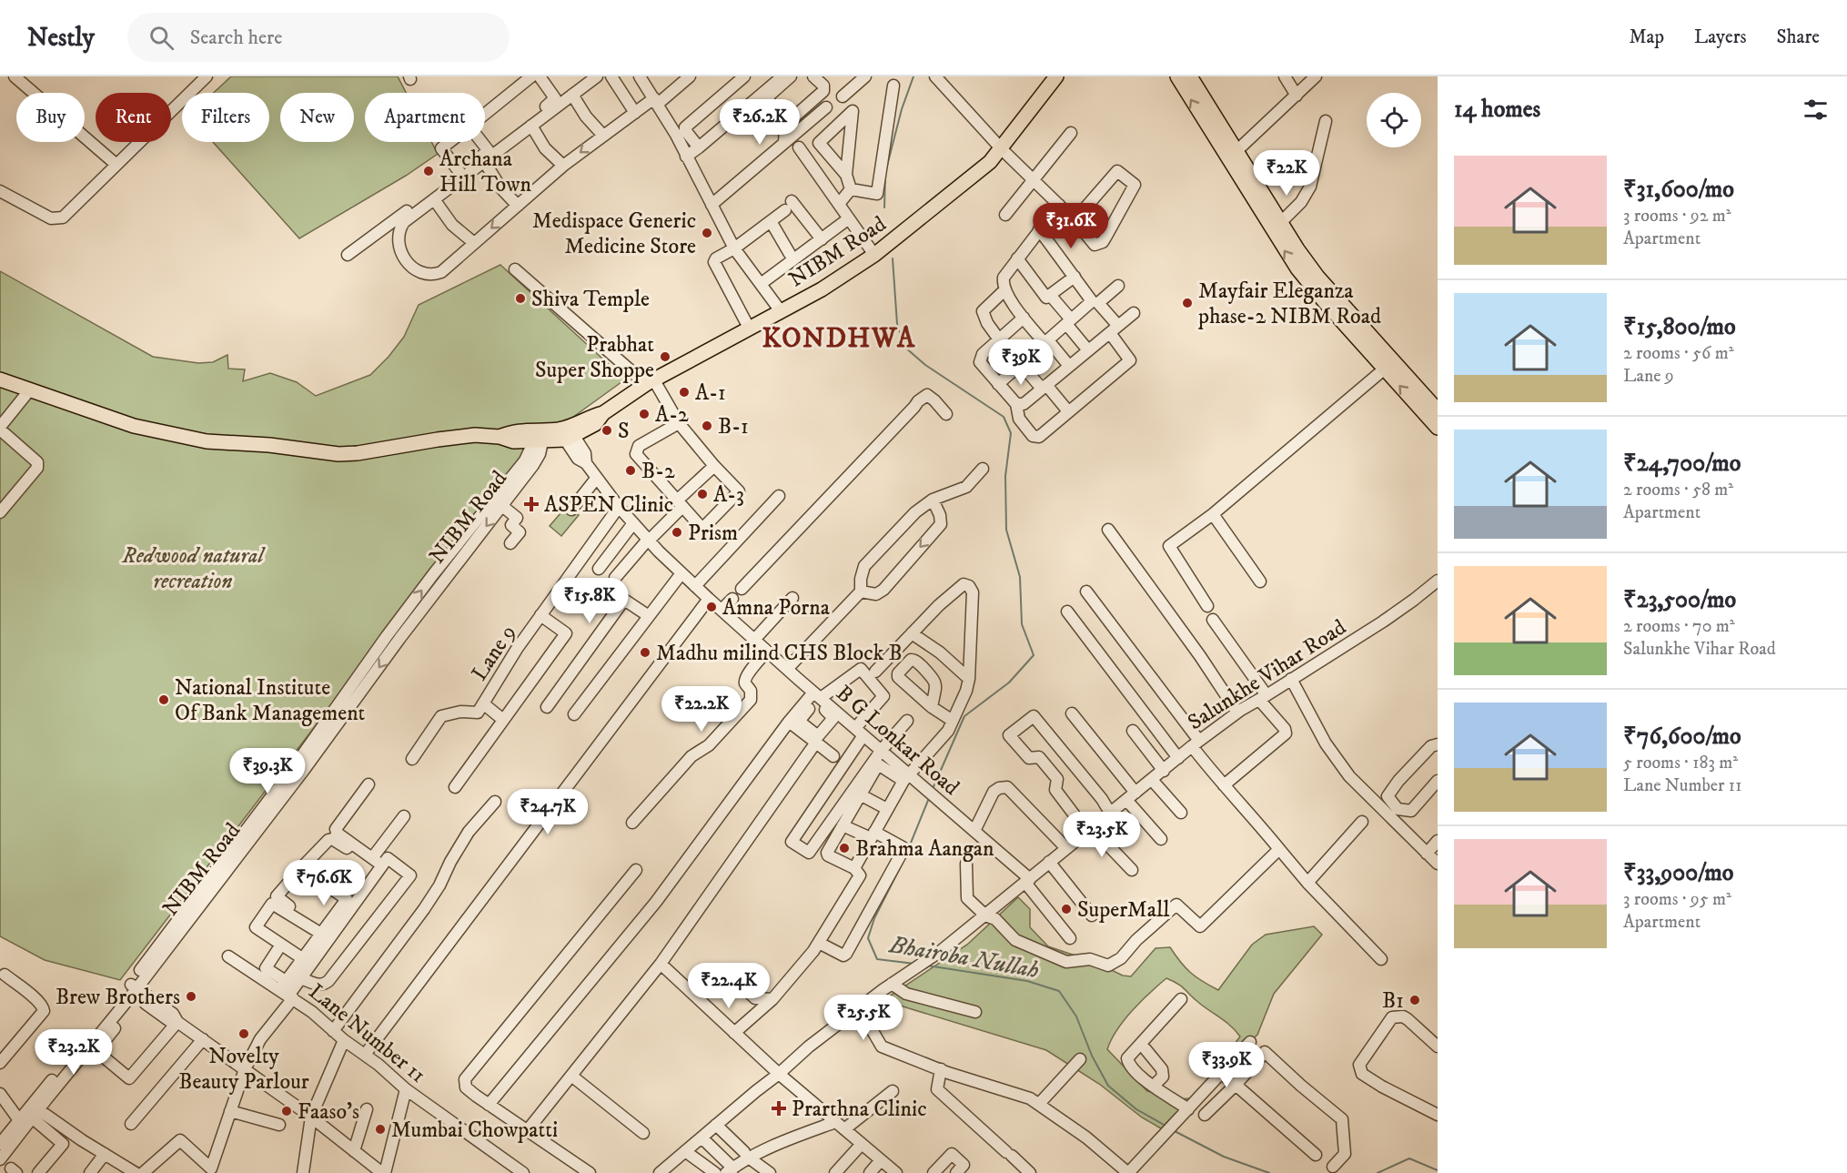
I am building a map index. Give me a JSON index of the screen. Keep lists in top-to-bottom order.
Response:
{
  "streets": {
    "main road": ["NIBM Road"],
    "street": [
      "Lane 9",
      "Salunkhe Vihar Road",
      "B G Lonkar Road",
      "Lane Number 11"
    ]
  },
  "crossings": [
    ["NIBM Road", "B G Lonkar Road"],
    ["Lane 9", "B G Lonkar Road"],
    ["Salunkhe Vihar Road", "B G Lonkar Road"]
  ],
  "districts": ["KONDHWA"],
  "water": ["Bhairoba Nullah"],
  "parks": ["Redwood natural recreation"],
  "places": {
    "other": [
      "Archana Hill Town",
      "Medispace Generic Medicine Store",
      "Shiva Temple",
      "Mayfair Eleganza phase-2 NIBM Road",
      "Prabhat Super Shoppe",
      "A-1",
      "A-2",
      "B-1",
      "S",
      "B-2",
      "A-3",
      "Prism",
      "Amna Porna",
      "Madhu milind CHS Block B",
      "National Institute Of Bank Management",
      "Brahma Aangan",
      "SuperMall",
      "Brew Brothers",
      "B1",
      "Novelty Beauty Parlour",
      "Faaso's",
      "Mumbai Chowpatti"
    ],
    "health": ["ASPEN Clinic", "Prarthna Clinic"]
  },
  "page": {
    "header": "Nestly",
    "search": "Search here",
    "nav": ["Map", "Layers", "Share"],
    "heading": "14 homes",
    "chip": [
      "Buy",
      "Rent",
      "Filters",
      "New",
      "Apartment"
    ],
    "price": [
      "₹26.2K",
      "₹22K",
      "₹31.6K",
      "₹39K",
      "₹15.8K",
      "₹22.2K",
      "₹39.3K",
      "₹24.7K",
      "₹23.5K",
      "₹76.6K",
      "₹22.4K",
      "₹25.5K",
      "₹23.2K",
      "₹33.9K"
    ],
    "list": [
      {
        "name": "₹31,600/mo",
        "note": "3 rooms · 92 m² · Apartment"
      },
      {
        "name": "₹15,800/mo",
        "note": "2 rooms · 56 m² · Lane 9"
      },
      {
        "name": "₹24,700/mo",
        "note": "2 rooms · 58 m² · Apartment"
      },
      {
        "name": "₹23,500/mo",
        "note": "2 rooms · 70 m² · Salunkhe Vihar Road"
      },
      {
        "name": "₹76,600/mo",
        "note": "5 rooms · 183 m² · Lane Number 11"
      },
      {
        "name": "₹33,900/mo",
        "note": "3 rooms · 95 m² · Apartment"
      }
    ]
  }
}
